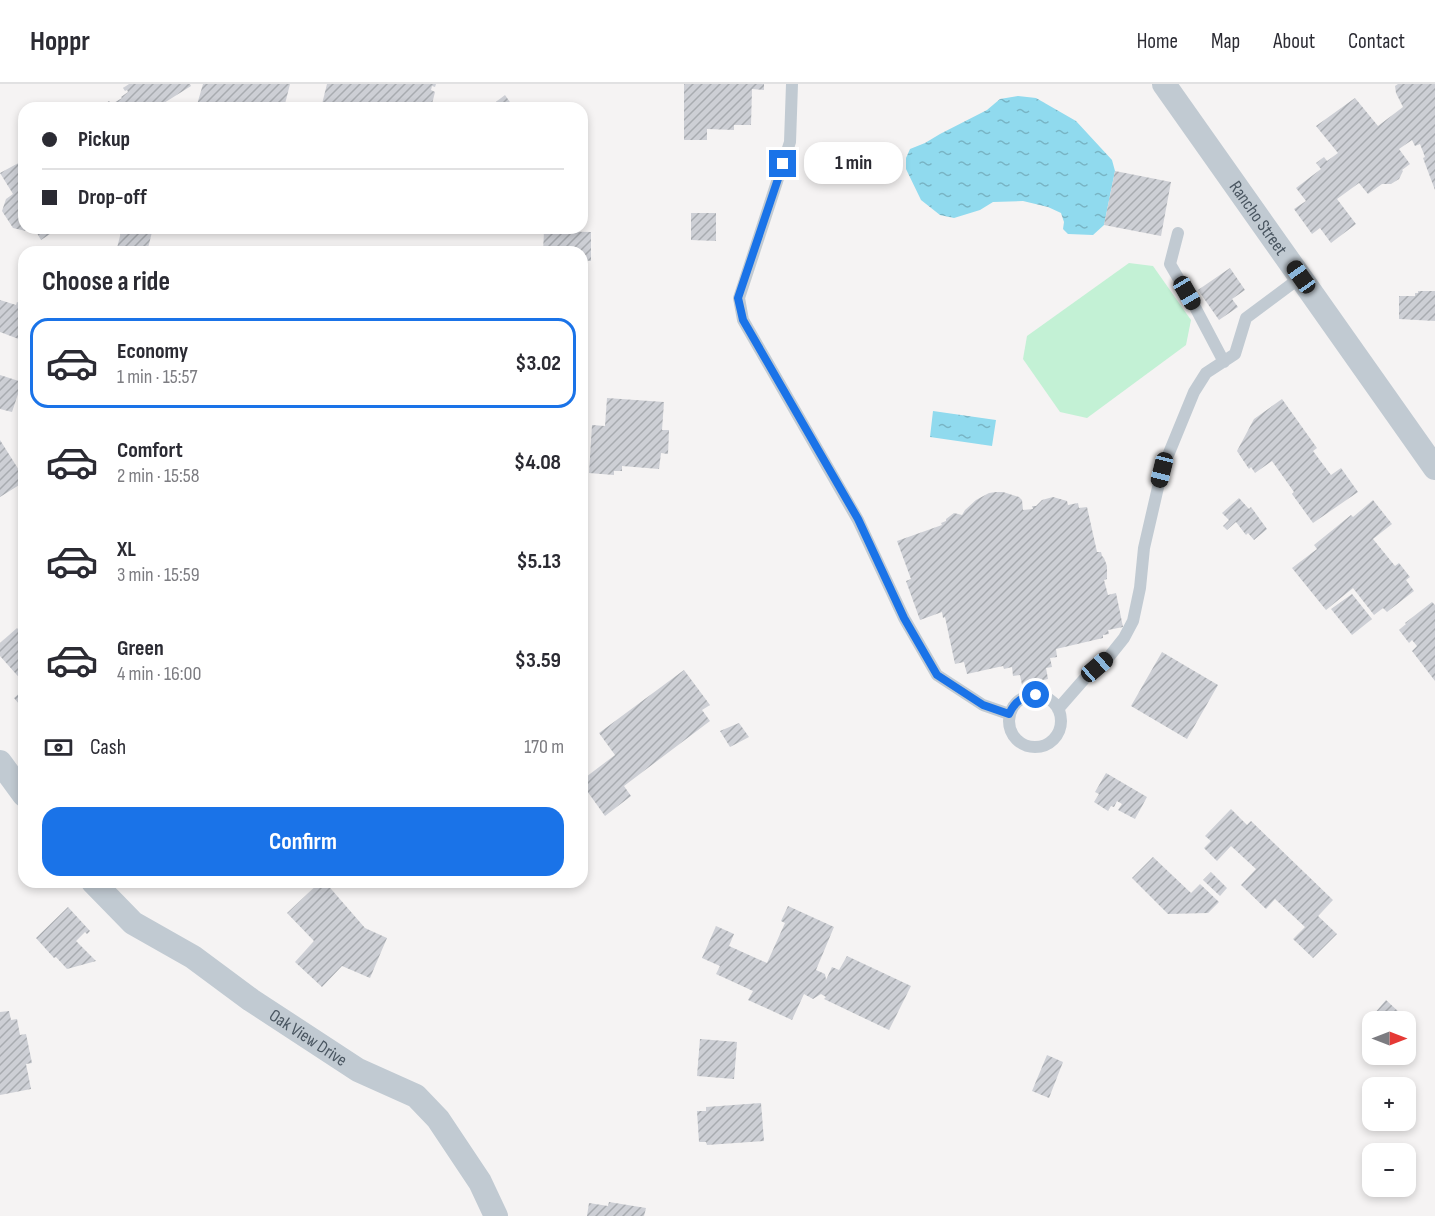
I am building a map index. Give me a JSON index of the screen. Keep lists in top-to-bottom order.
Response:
{
  "streets": {
    "street": ["Rancho Street", "Oak View Drive"]
  },
  "north": "right",
  "page": {
    "header": "Hoppr",
    "nav": [
      "Home",
      "Map",
      "About",
      "Contact"
    ],
    "banner": ["Pickup", "Drop-off"],
    "bubble": "1 min",
    "heading": "Choose a ride",
    "list": [
      {
        "name": "Economy",
        "note": "1 min · 15:57",
        "value": "$3.02"
      },
      {
        "name": "Comfort",
        "note": "2 min · 15:58",
        "value": "$4.08"
      },
      {
        "name": "XL",
        "note": "3 min · 15:59",
        "value": "$5.13"
      },
      {
        "name": "Green",
        "note": "4 min · 16:00",
        "value": "$3.59"
      }
    ],
    "pay": ["Cash", "170 m"],
    "buttons": "Confirm",
    "map_buttons": ["+", "−"]
  }
}
